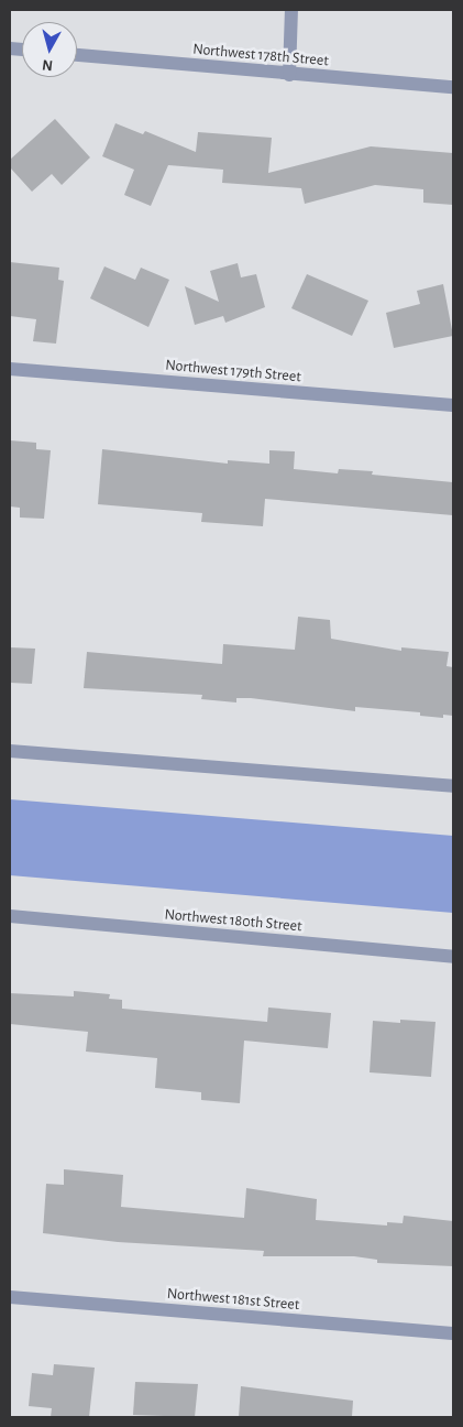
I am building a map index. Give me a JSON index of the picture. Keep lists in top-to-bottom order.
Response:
{
  "streets": {
    "street": [
      "Northwest 178th Street",
      "Northwest 179th Street",
      "Northwest 180th Street",
      "Northwest 181st Street"
    ]
  },
  "north": "bottom"
}
